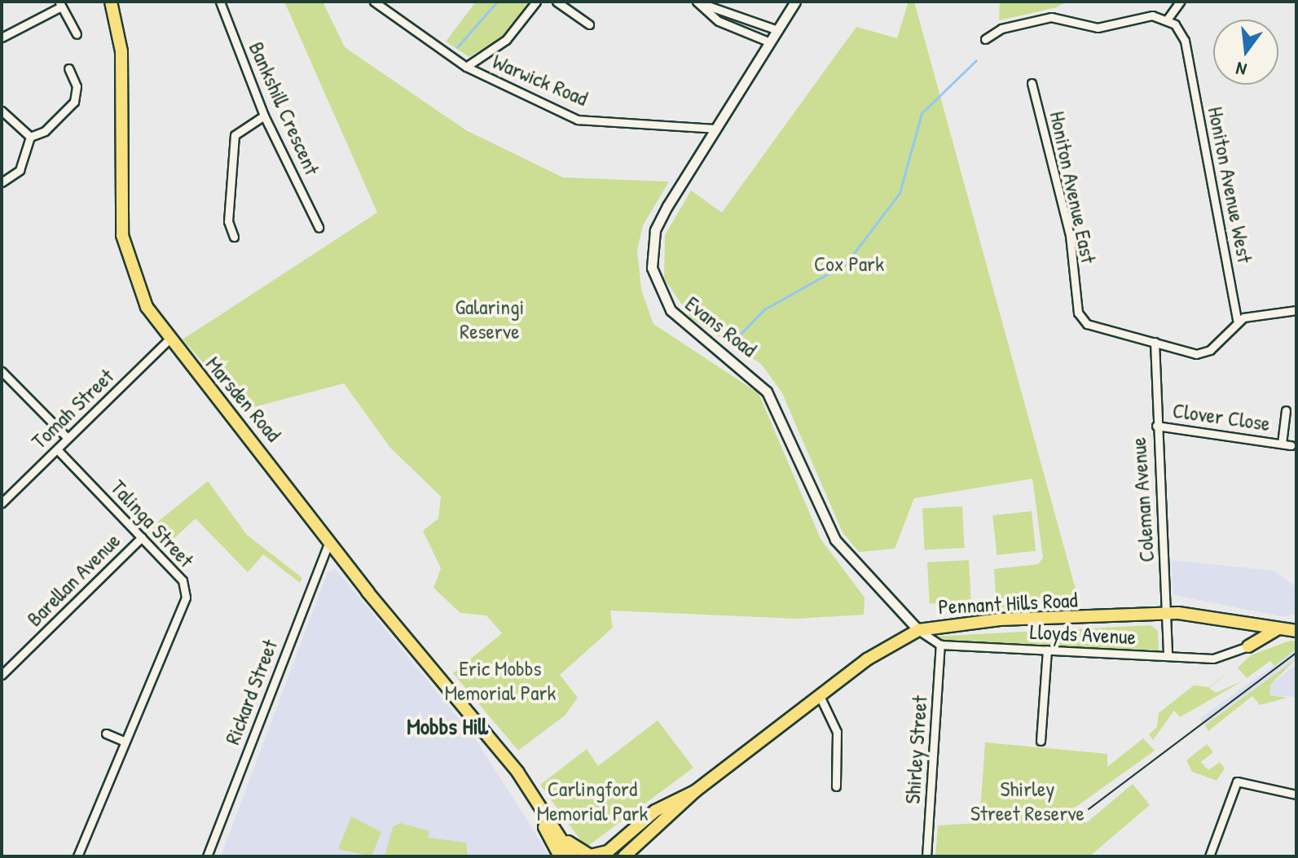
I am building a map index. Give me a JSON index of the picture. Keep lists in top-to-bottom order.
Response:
{
  "streets": {
    "highway": ["Marsden Road", "Pennant Hills Road"],
    "street": [
      "Warwick Road",
      "Bankshill Crescent",
      "Honiton Avenue West",
      "Honiton Avenue East",
      "Evans Road",
      "Tomah Street",
      "Clover Close",
      "Coleman Avenue",
      "Talinga Street",
      "Barellan Avenue",
      "Lloyds Avenue",
      "Rickard Street",
      "Shirley Street"
    ]
  },
  "crossings": [
    ["Warwick Road", "Evans Road"],
    ["Honiton Avenue West", "Honiton Avenue East"],
    ["Honiton Avenue East", "Coleman Avenue"],
    ["Evans Road", "Pennant Hills Road"],
    ["Marsden Road", "Tomah Street"],
    ["Marsden Road", "Rickard Street"],
    ["Tomah Street", "Talinga Street"],
    ["Clover Close", "Coleman Avenue"],
    ["Coleman Avenue", "Pennant Hills Road"],
    ["Coleman Avenue", "Lloyds Avenue"],
    ["Talinga Street", "Barellan Avenue"],
    ["Lloyds Avenue", "Shirley Street"]
  ],
  "districts": ["Mobbs Hill"],
  "parks": [
    "Cox Park",
    "Galaringi Reserve",
    "Eric Mobbs Memorial Park",
    "Carlingford Memorial Park",
    "Shirley Street Reserve"
  ],
  "north": "bottom"
}
